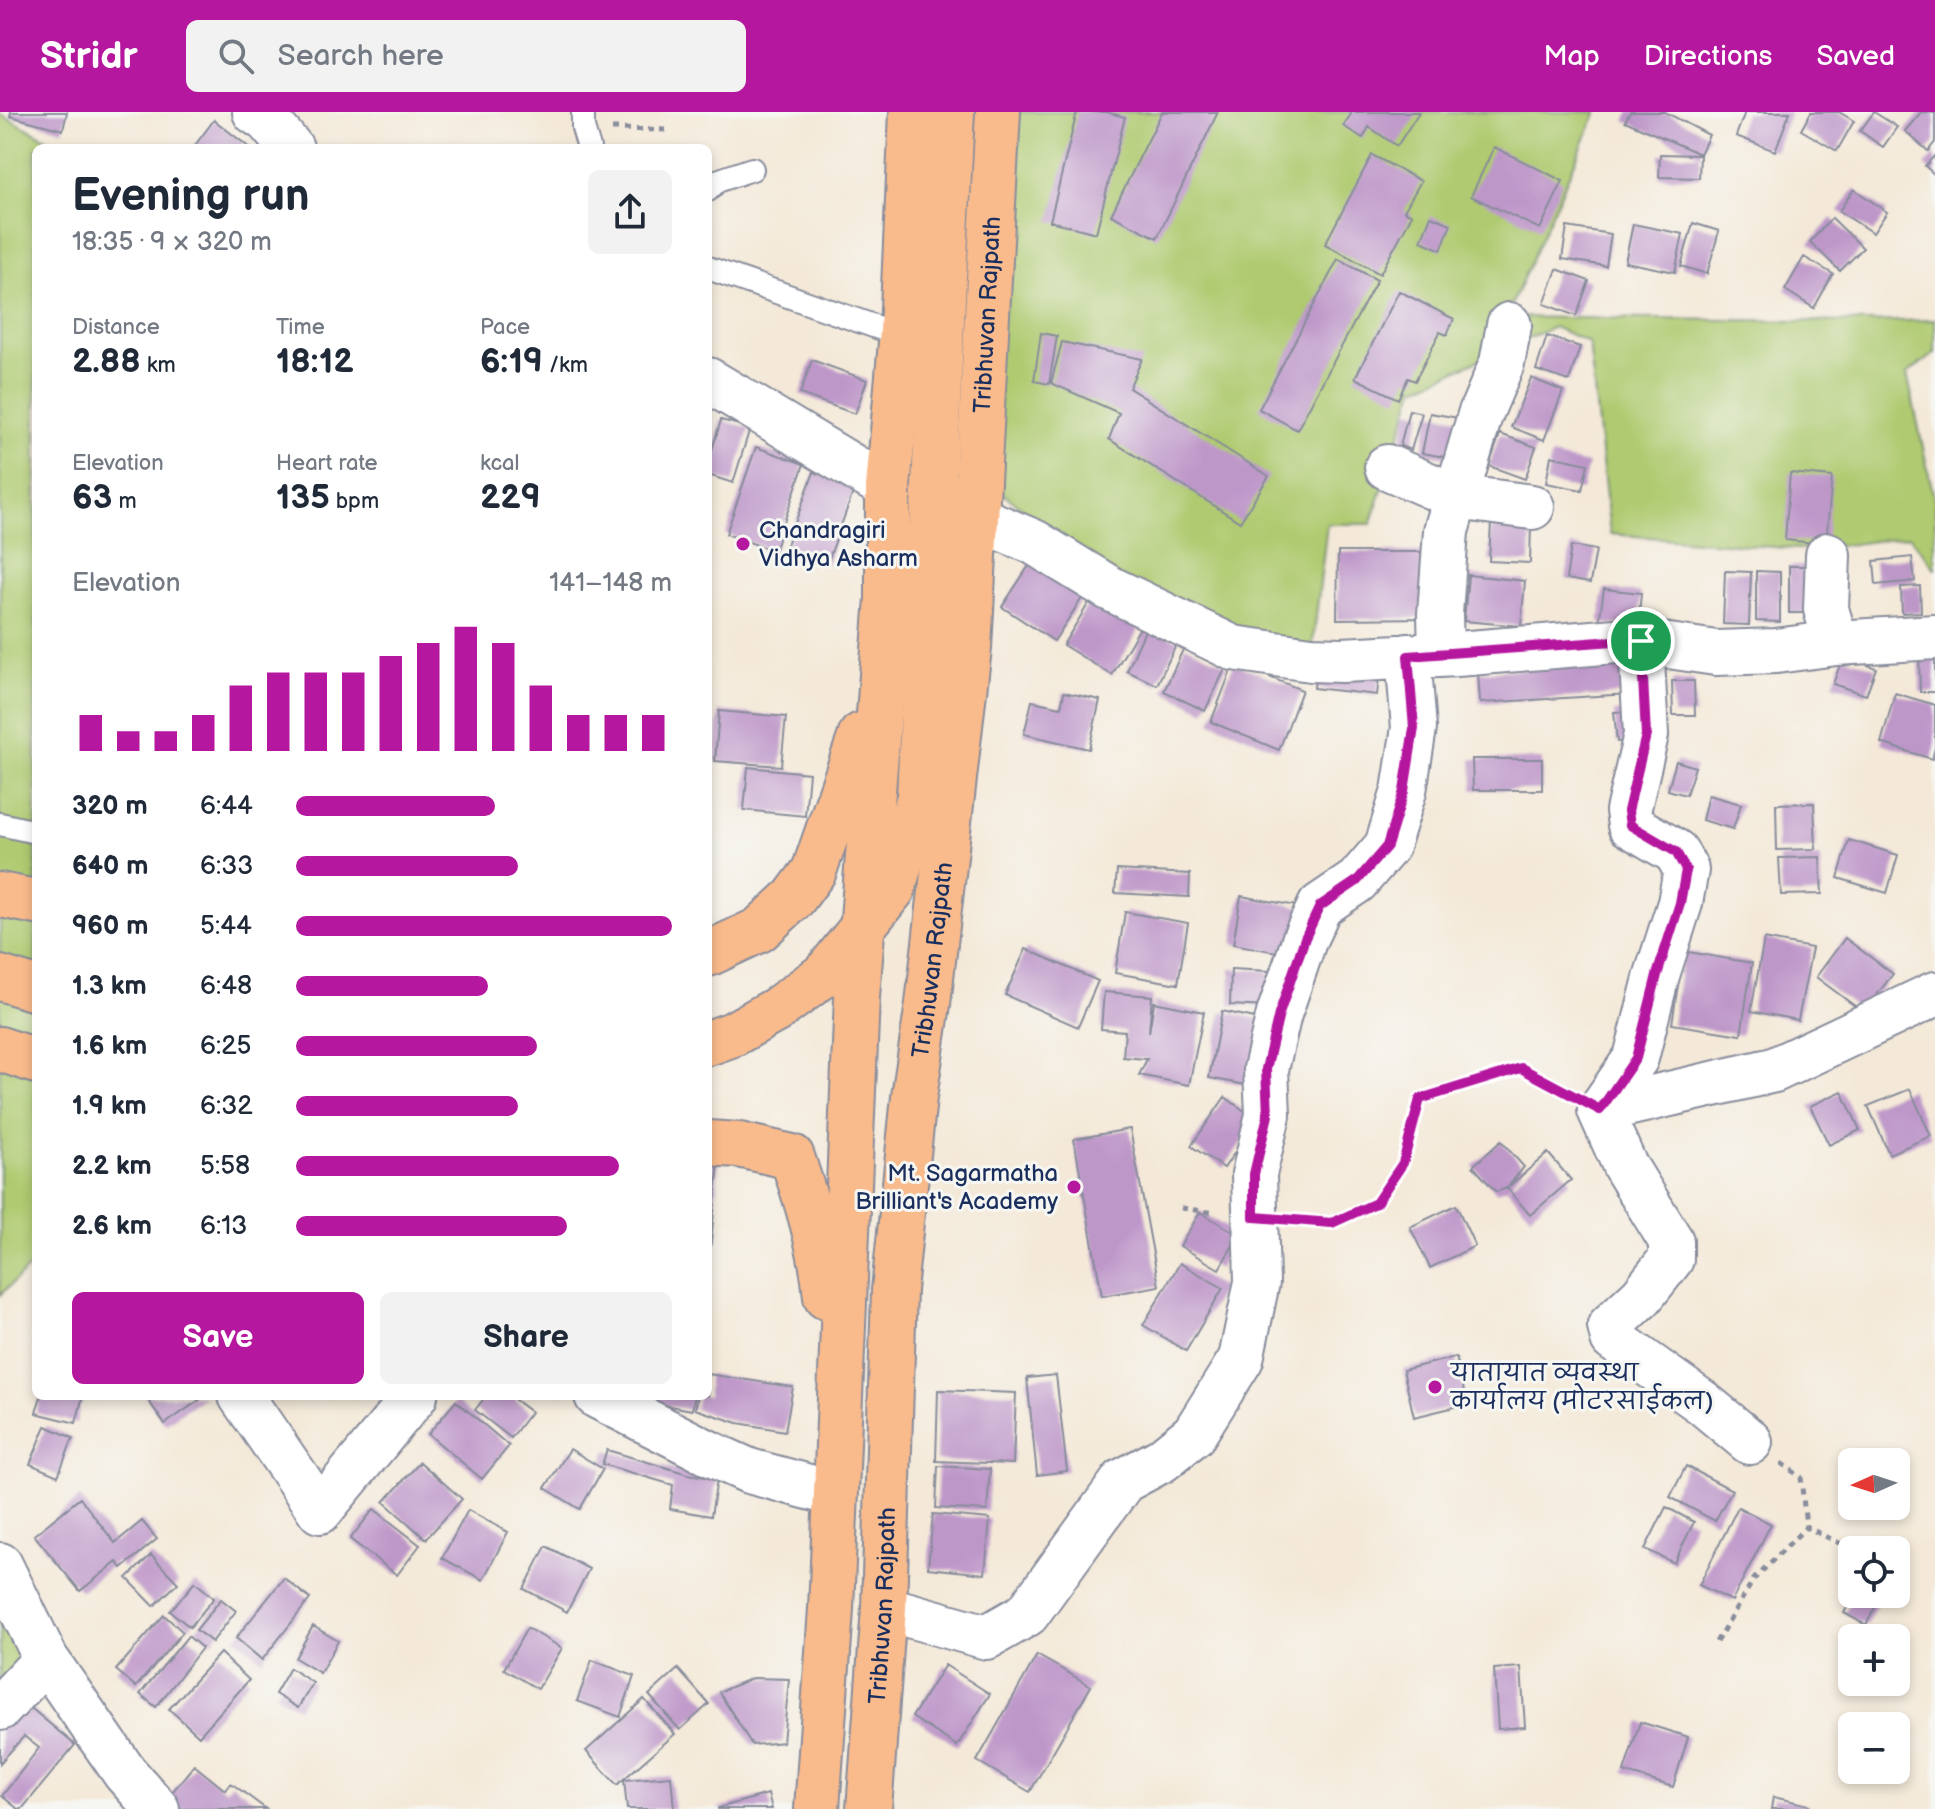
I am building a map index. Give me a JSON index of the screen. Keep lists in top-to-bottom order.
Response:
{
  "streets": {
    "highway": ["Tribhuvan Rajpath"]
  },
  "places": ["Chandragiri Vidhya Asharm", "Mt. Sagarmatha Brilliant's Academy", "यातायात व्यवस्था कार्यालय (मोटरसाईकल)"],
  "north": "left",
  "page": {
    "header": "Stridr",
    "search": "Search here",
    "nav": ["Map", "Directions", "Saved"],
    "heading": ["Evening run", "18:35 · 9 × 320 m"],
    "stats": [
      ["Distance", "2.88 km"],
      ["Time", "18:12"],
      ["Pace", "6:19 /km"],
      ["Elevation", "63 m"],
      ["Heart rate", "135 bpm"],
      ["kcal", "229"]
    ],
    "chart": ["Elevation", "141–148 m"],
    "list": [
      {
        "name": "320 m",
        "note": "6:44"
      },
      {
        "name": "640 m",
        "note": "6:33"
      },
      {
        "name": "960 m",
        "note": "5:44"
      },
      {
        "name": "1.3 km",
        "note": "6:48"
      },
      {
        "name": "1.6 km",
        "note": "6:25"
      },
      {
        "name": "1.9 km",
        "note": "6:32"
      },
      {
        "name": "2.2 km",
        "note": "5:58"
      },
      {
        "name": "2.6 km",
        "note": "6:13"
      }
    ],
    "buttons": ["Save", "Share"],
    "map_buttons": ["+", "−"]
  }
}
